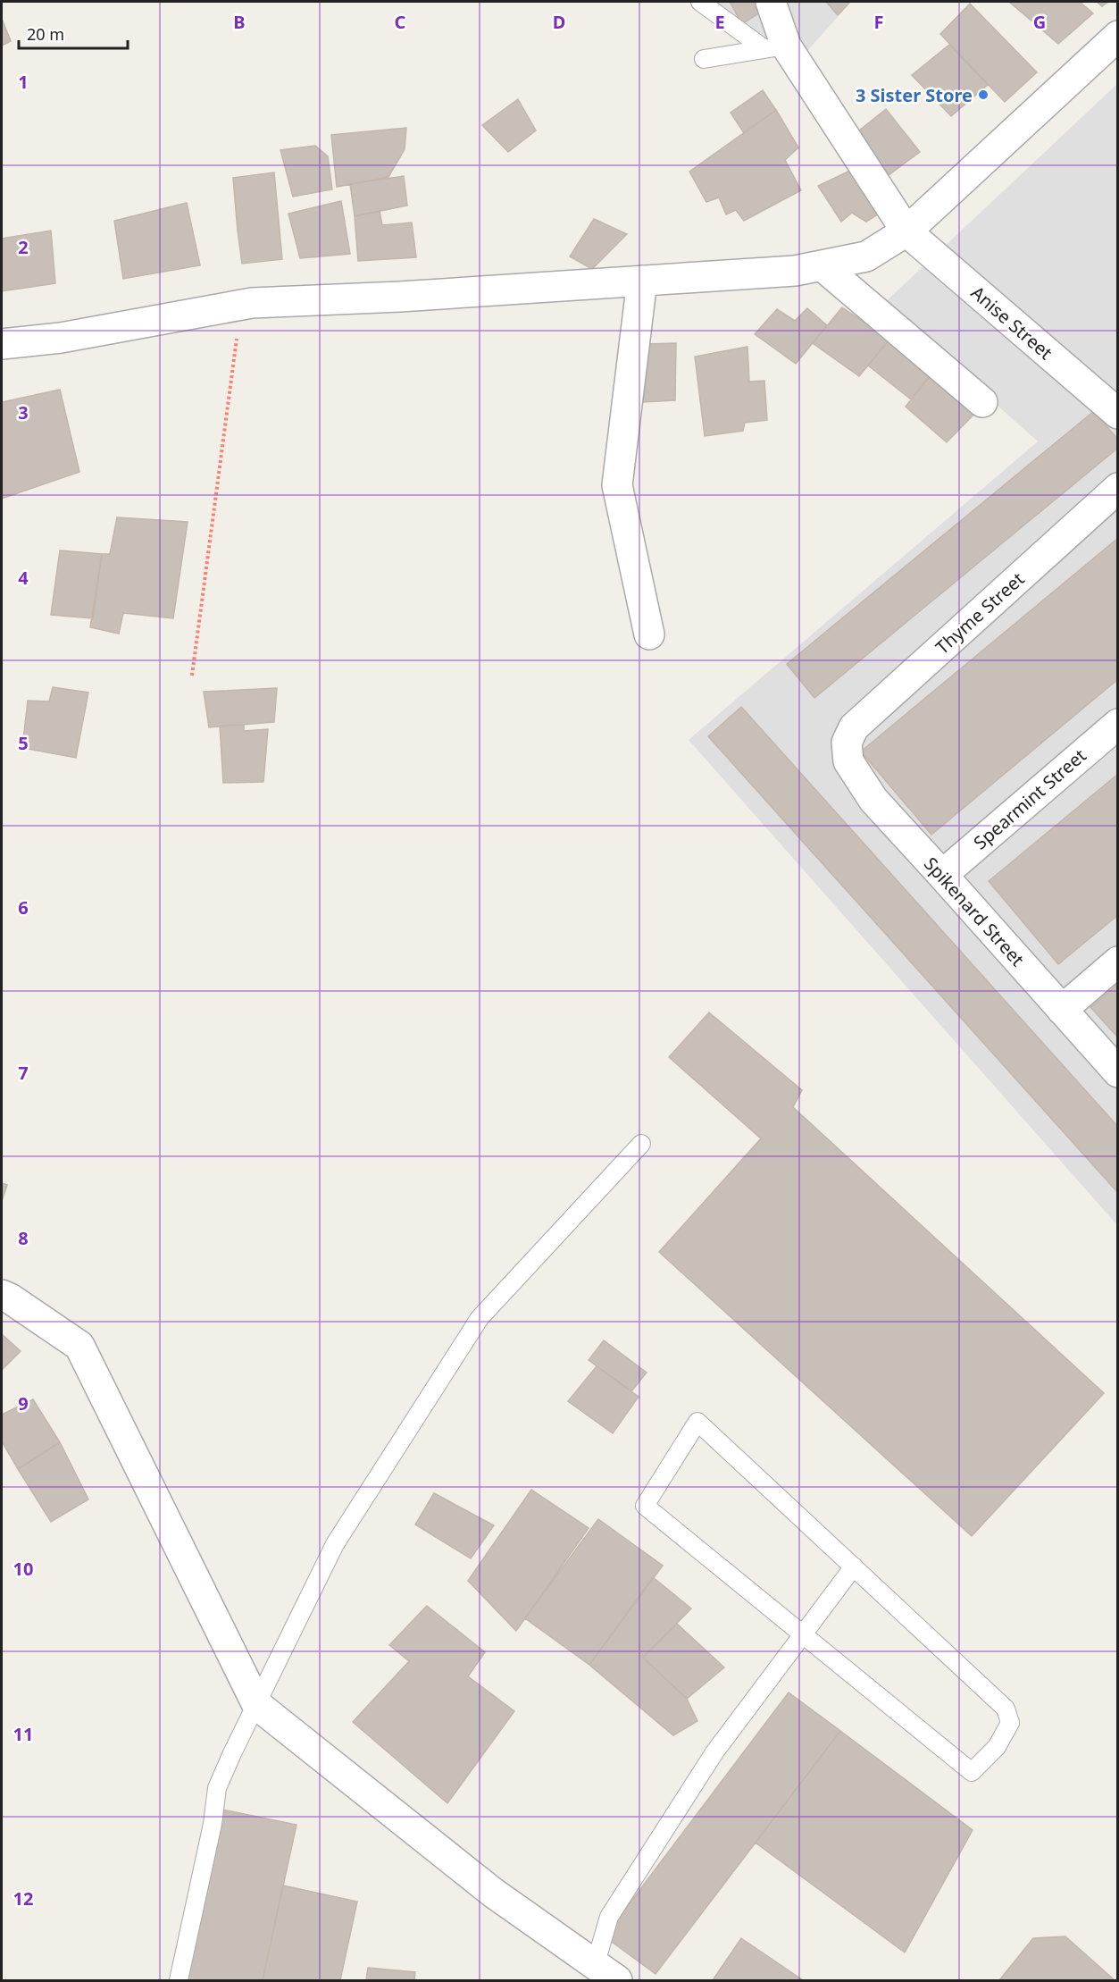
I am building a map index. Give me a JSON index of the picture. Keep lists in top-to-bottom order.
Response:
{
  "streets": {
    "street": [
      "Anise Street",
      "Thyme Street",
      "Spearmint Street",
      "Spikenard Street"
    ]
  },
  "crossings": [
    ["Thyme Street", "Spikenard Street"],
    ["Spearmint Street", "Spikenard Street"]
  ],
  "places": ["3 Sister Store"],
  "scale_bar": "20 m",
  "grid": {
    "columns": [
      "B",
      "C",
      "D",
      "E",
      "F",
      "G"
    ],
    "rows": [
      "1",
      "2",
      "3",
      "4",
      "5",
      "6",
      "7",
      "8",
      "9",
      "10",
      "11",
      "12"
    ]
  }
}
